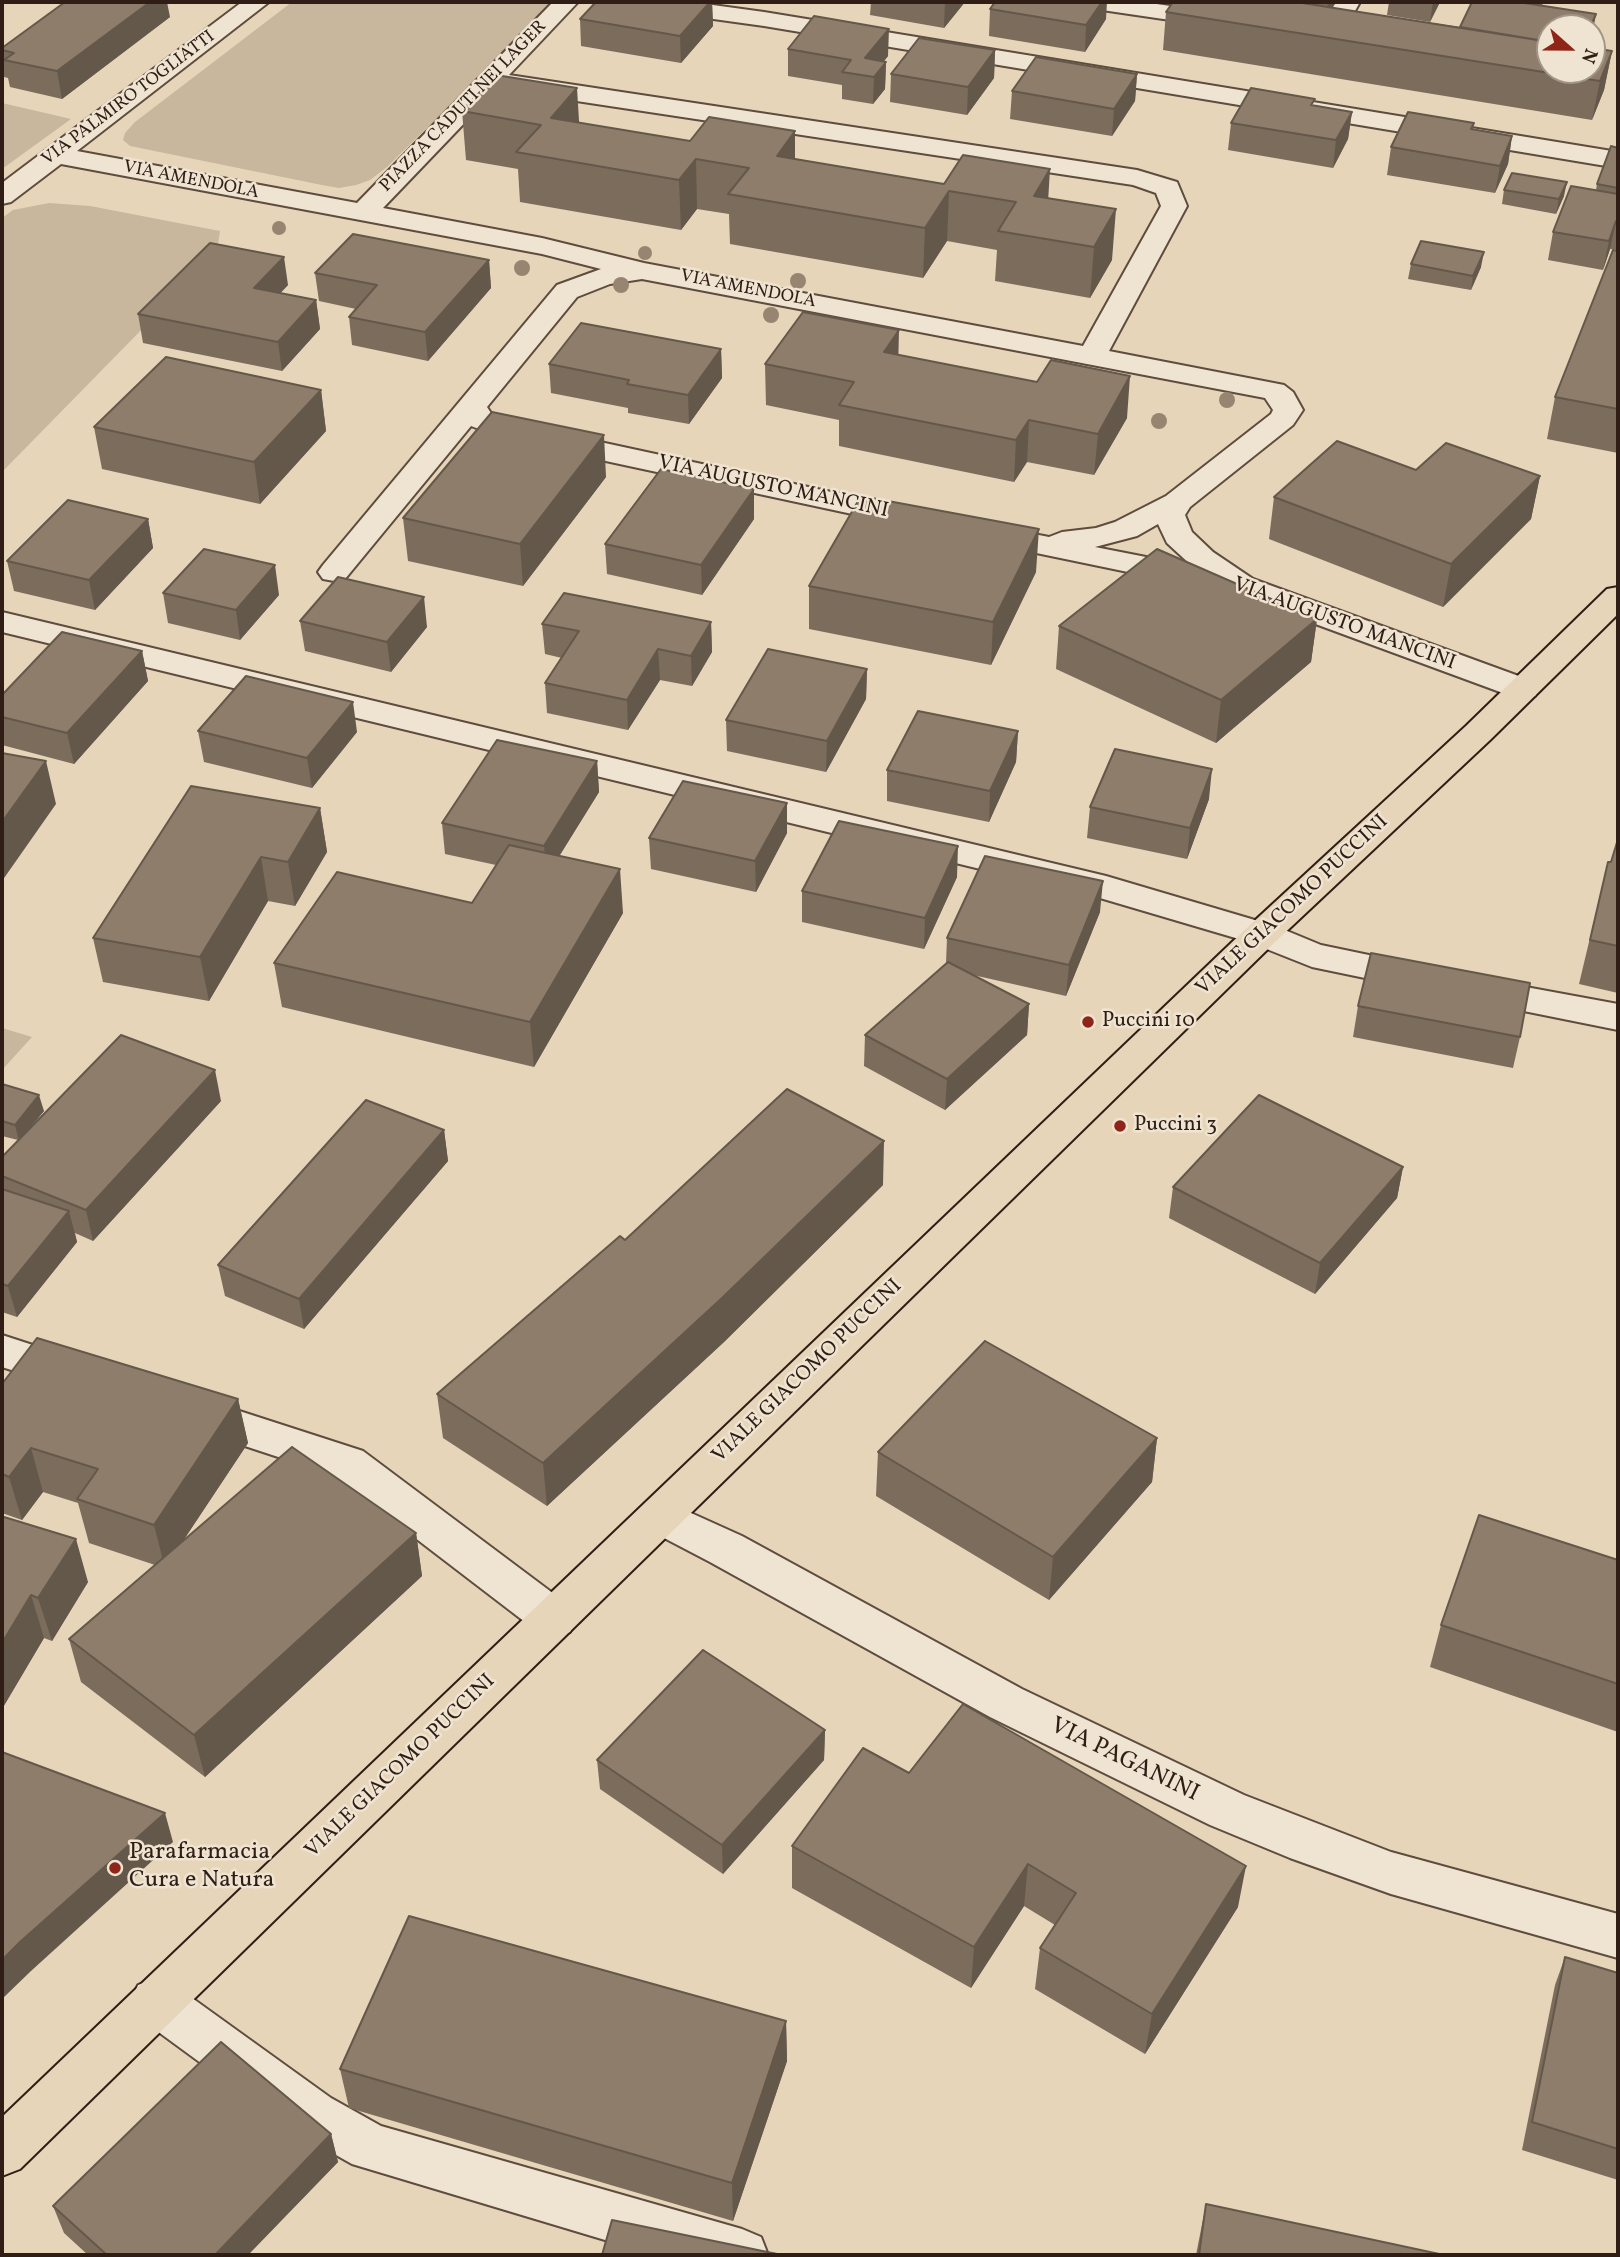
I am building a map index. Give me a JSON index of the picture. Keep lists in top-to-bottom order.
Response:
{
  "streets": {
    "main road": ["VIALE GIACOMO PUCCINI"],
    "street": [
      "VIA PALMIRO TOGLIATTI",
      "PIAZZA CADUTI NEI LAGER",
      "VIA AMENDOLA",
      "VIA AUGUSTO MANCINI",
      "VIA PAGANINI"
    ]
  },
  "crossings": [
    ["VIA PALMIRO TOGLIATTI", "VIA AMENDOLA"],
    ["PIAZZA CADUTI NEI LAGER", "VIA AMENDOLA"],
    ["VIA AMENDOLA", "VIA AUGUSTO MANCINI"],
    ["VIA AUGUSTO MANCINI", "VIALE GIACOMO PUCCINI"],
    ["VIALE GIACOMO PUCCINI", "VIA PAGANINI"]
  ],
  "places": ["Puccini 10", "Puccini 3", "Parafarmacia Cura e Natura"],
  "north": "right"
}
